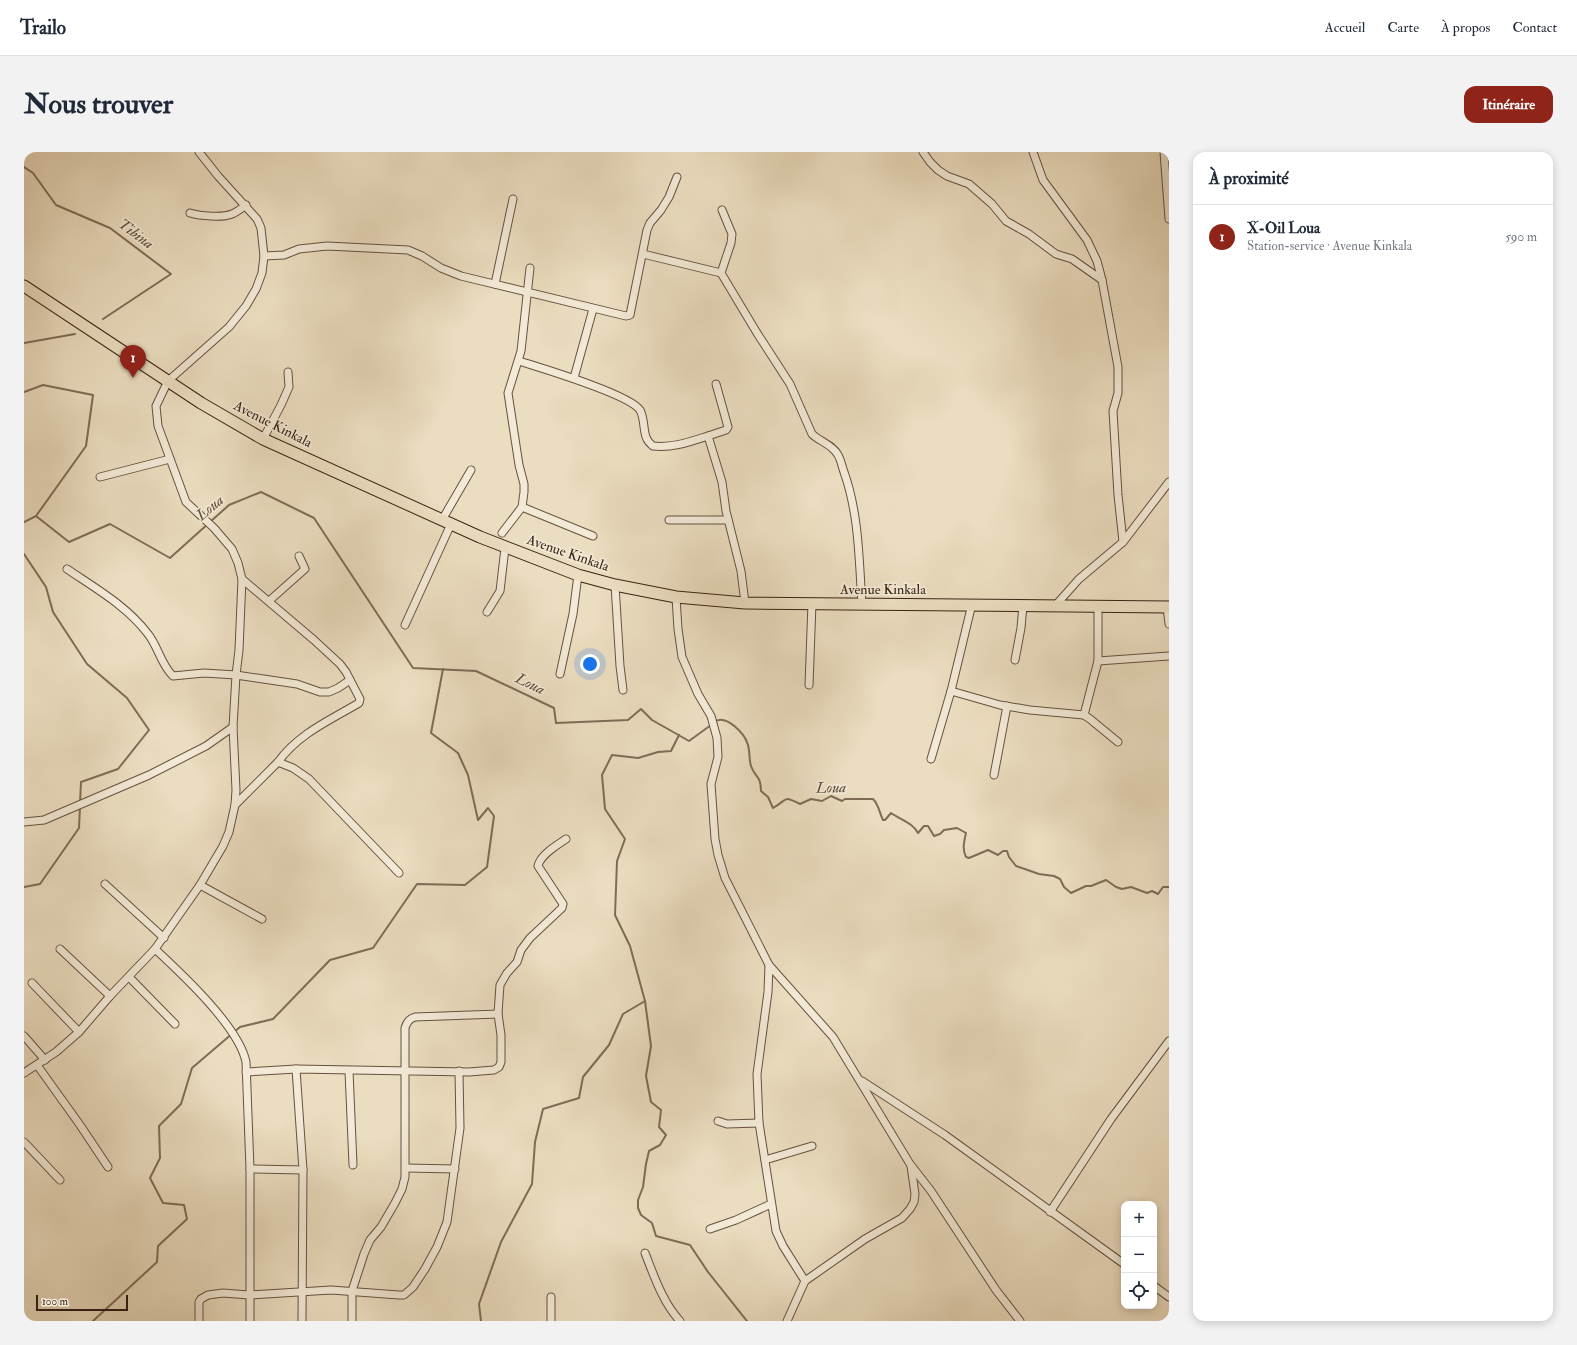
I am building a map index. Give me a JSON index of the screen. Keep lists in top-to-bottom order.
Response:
{
  "streets": {
    "main road": ["Avenue Kinkala"]
  },
  "water": ["Tibina", "Loua"],
  "scale_bar": "100 m",
  "page": {
    "header": "Trailo",
    "nav": [
      "Accueil",
      "Carte",
      "À propos",
      "Contact"
    ],
    "buttons": "Itinéraire",
    "title": "Nous trouver",
    "heading": "À proximité",
    "list": [
      {
        "mark": "1",
        "name": "X-Oil Loua",
        "note": "Station-service · Avenue Kinkala",
        "value": "590 m"
      }
    ],
    "pins": "1",
    "map_buttons": ["+", "−"],
    "scale": "100 m"
  }
}
